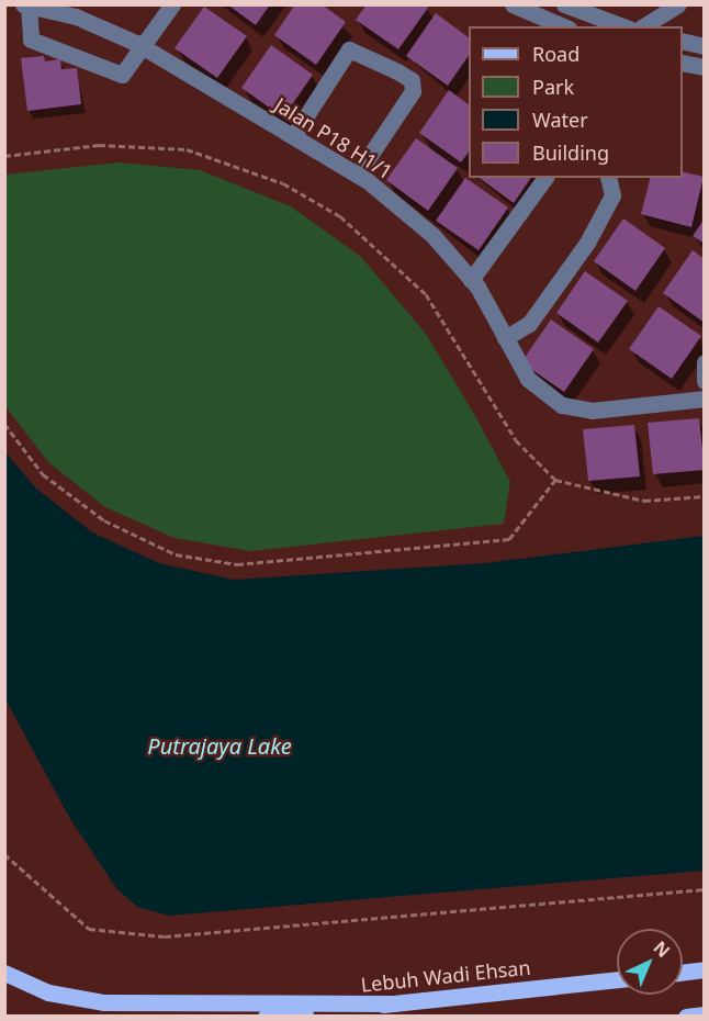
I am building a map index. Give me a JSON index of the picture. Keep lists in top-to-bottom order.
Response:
{
  "streets": {
    "main road": ["Lebuh Wadi Ehsan"],
    "street": ["Jalan P18 H1/1"]
  },
  "water": ["Putrajaya Lake"],
  "legend": [
    "Road",
    "Park",
    "Water",
    "Building"
  ],
  "north": "top right"
}
